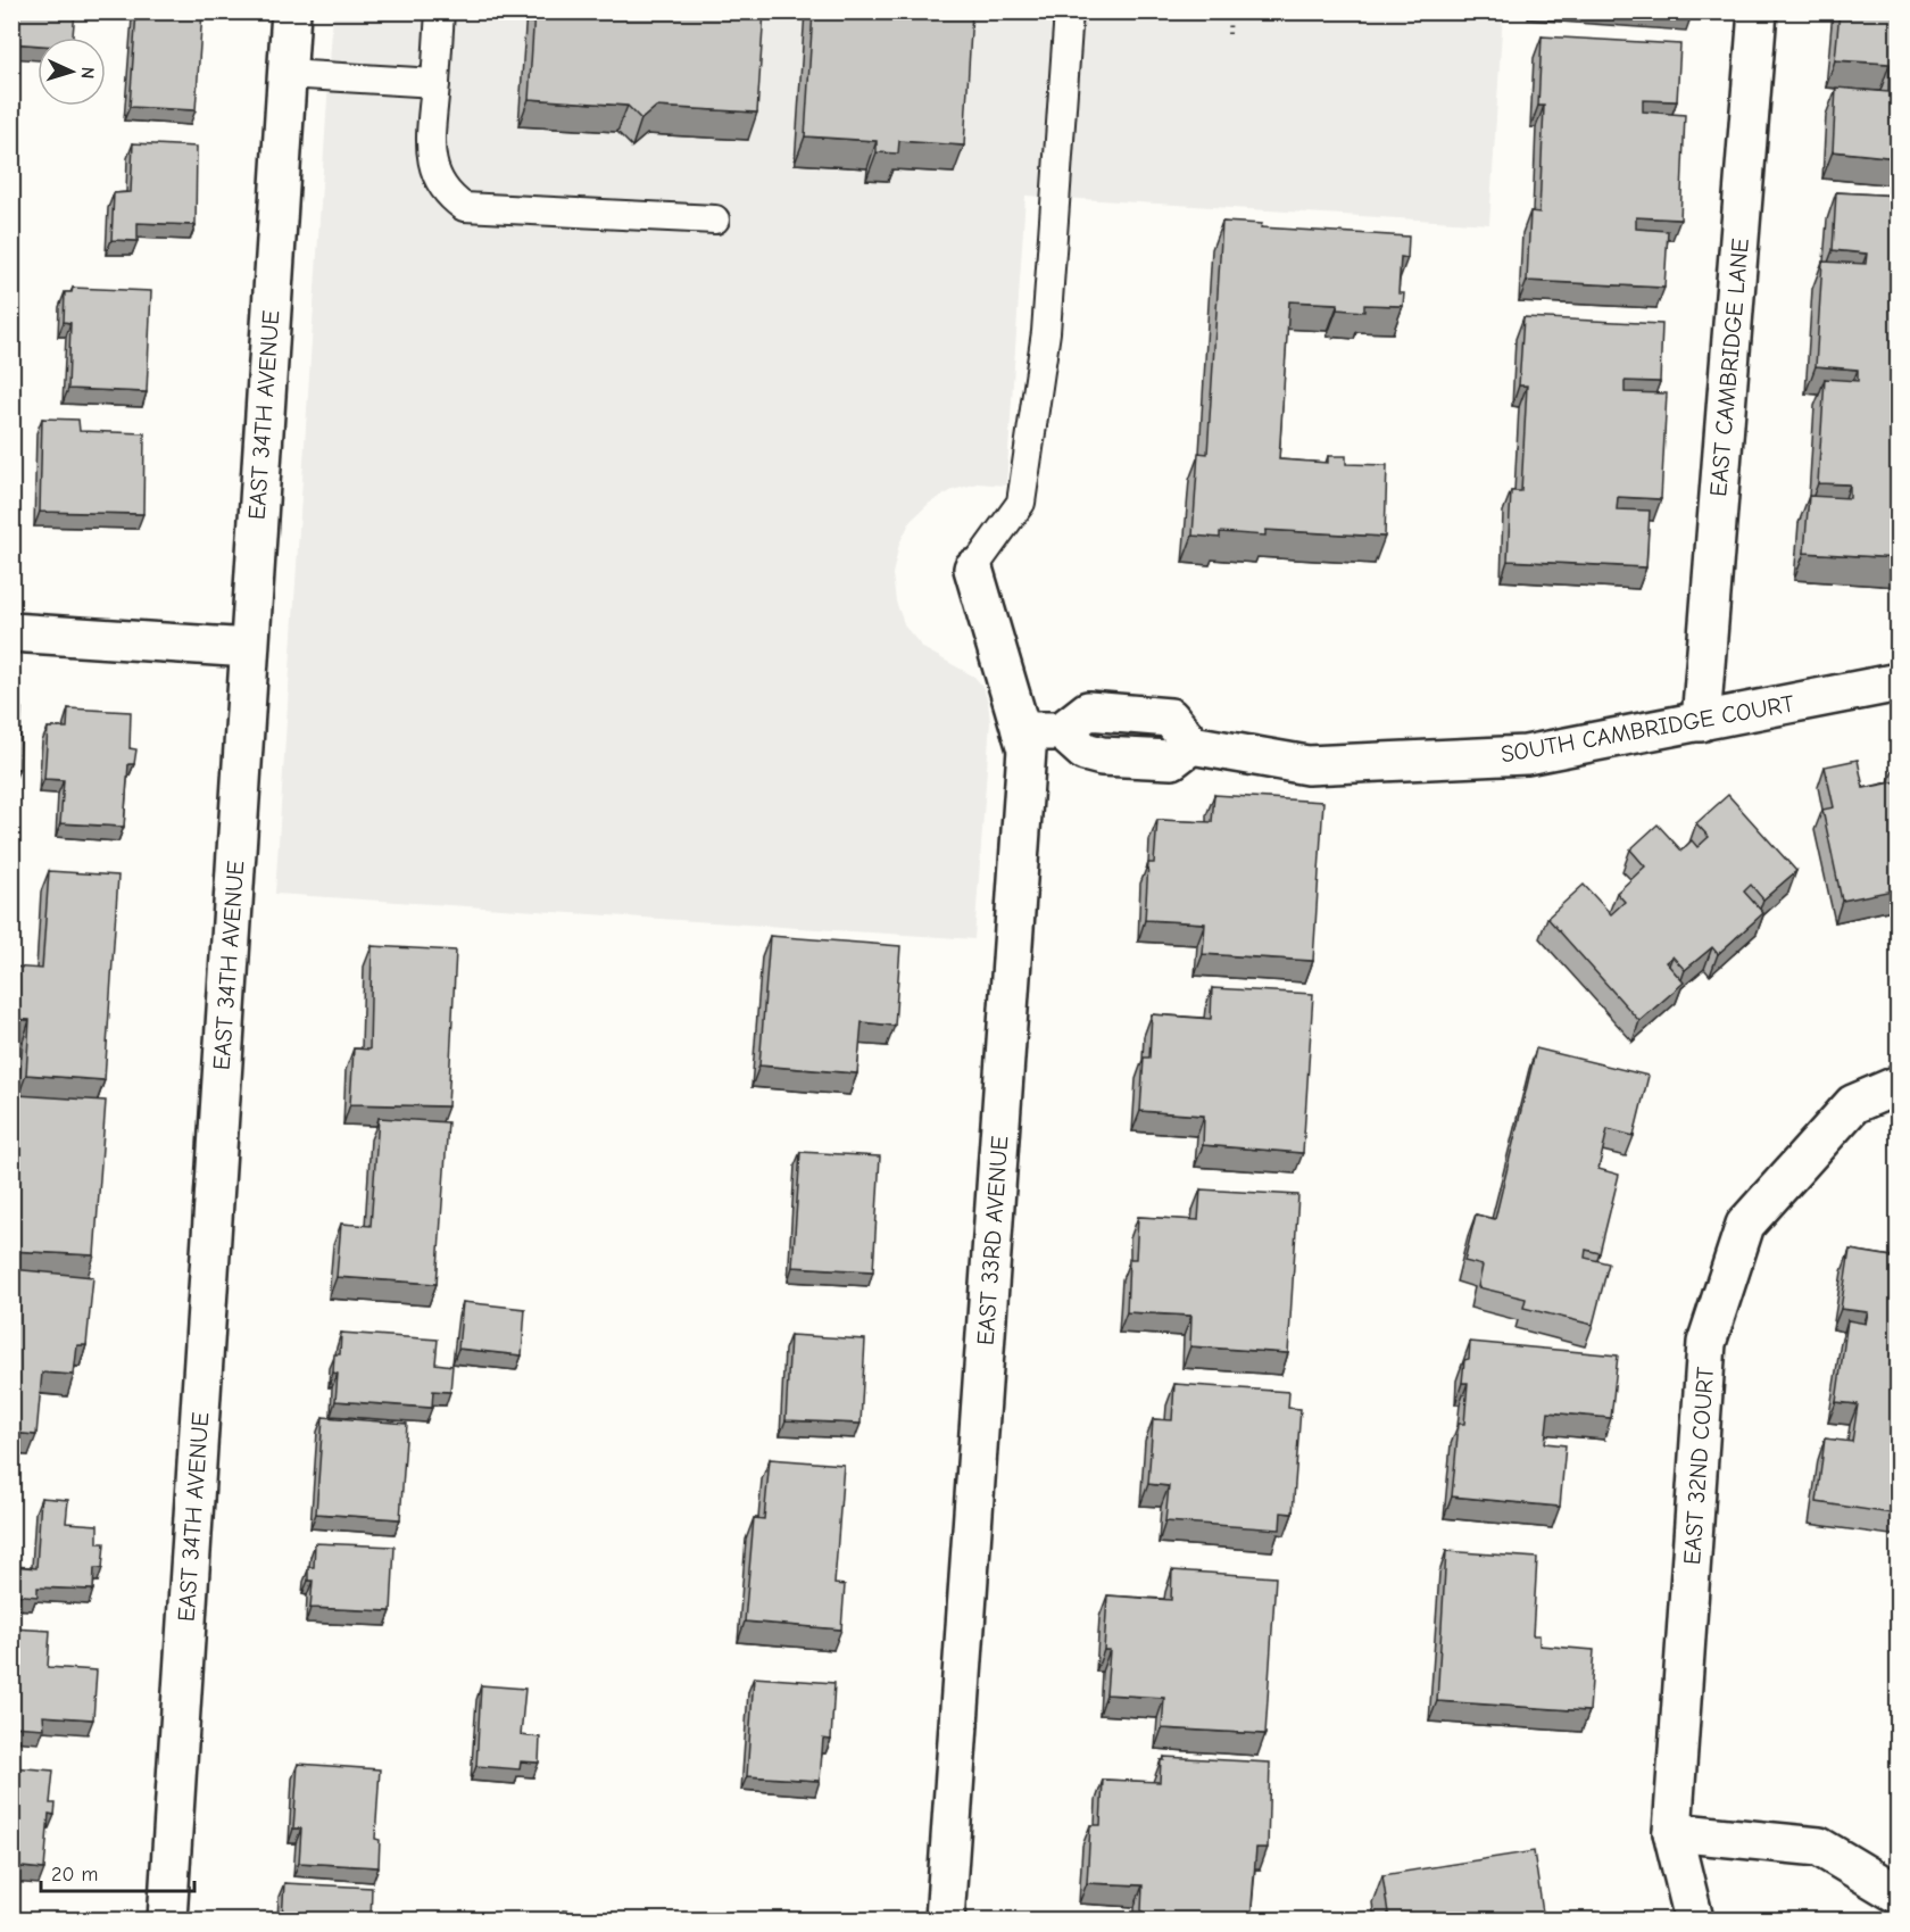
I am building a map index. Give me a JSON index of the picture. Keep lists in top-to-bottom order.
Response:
{
  "streets": {
    "street": [
      "EAST CAMBRIDGE LANE",
      "EAST 34TH AVENUE",
      "SOUTH CAMBRIDGE COURT",
      "EAST 33RD AVENUE",
      "EAST 32ND COURT"
    ]
  },
  "crossings": [
    ["EAST CAMBRIDGE LANE", "SOUTH CAMBRIDGE COURT"],
    ["SOUTH CAMBRIDGE COURT", "EAST 33RD AVENUE"]
  ],
  "scale_bar": "20 m",
  "north": "right"
}
